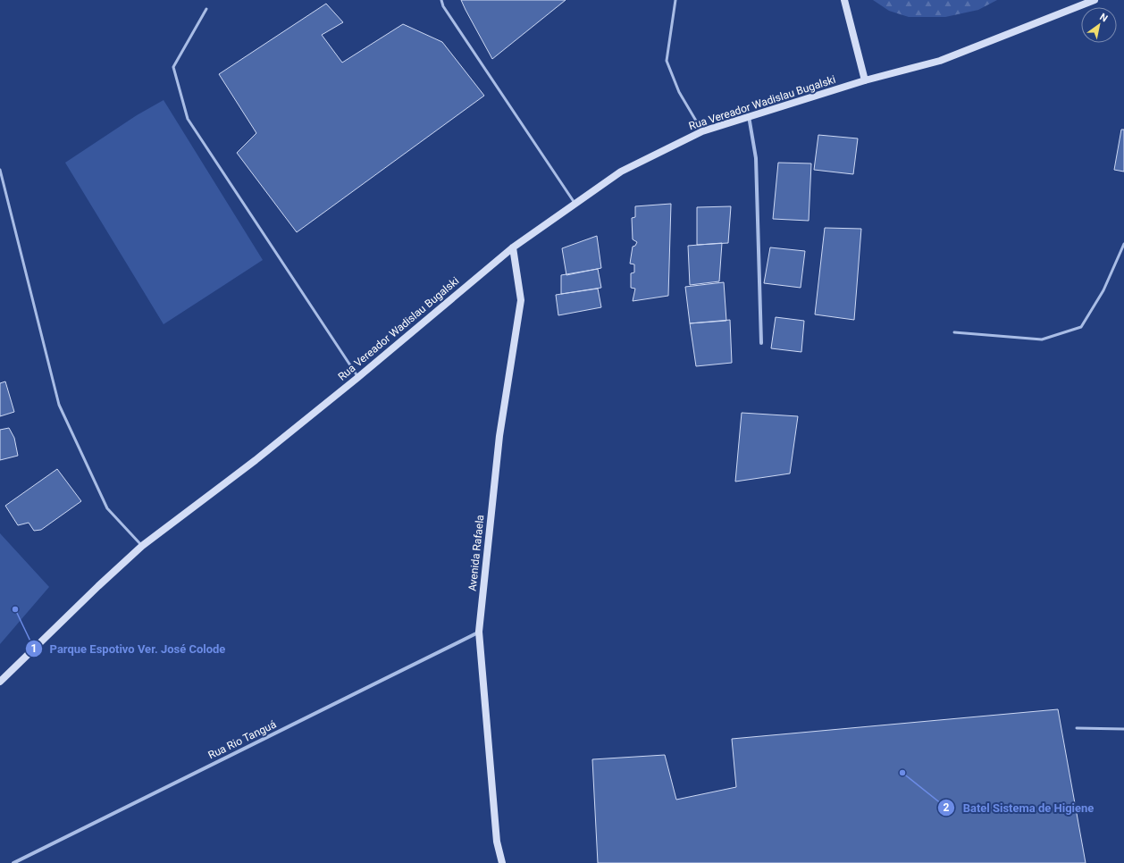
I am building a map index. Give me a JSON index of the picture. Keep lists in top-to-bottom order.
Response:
{
  "streets": {
    "main road": ["Rua Vereador Wadislau Bugalski", "Avenida Rafaela"],
    "street": ["Rua Rio Tanguá"]
  },
  "crossings": [
    ["Rua Vereador Wadislau Bugalski", "Avenida Rafaela"],
    ["Avenida Rafaela", "Rua Rio Tanguá"]
  ],
  "places": ["Parque Espotivo Ver. José Colode", "Batel Sistema de Higiene"],
  "north": "top right"
}
